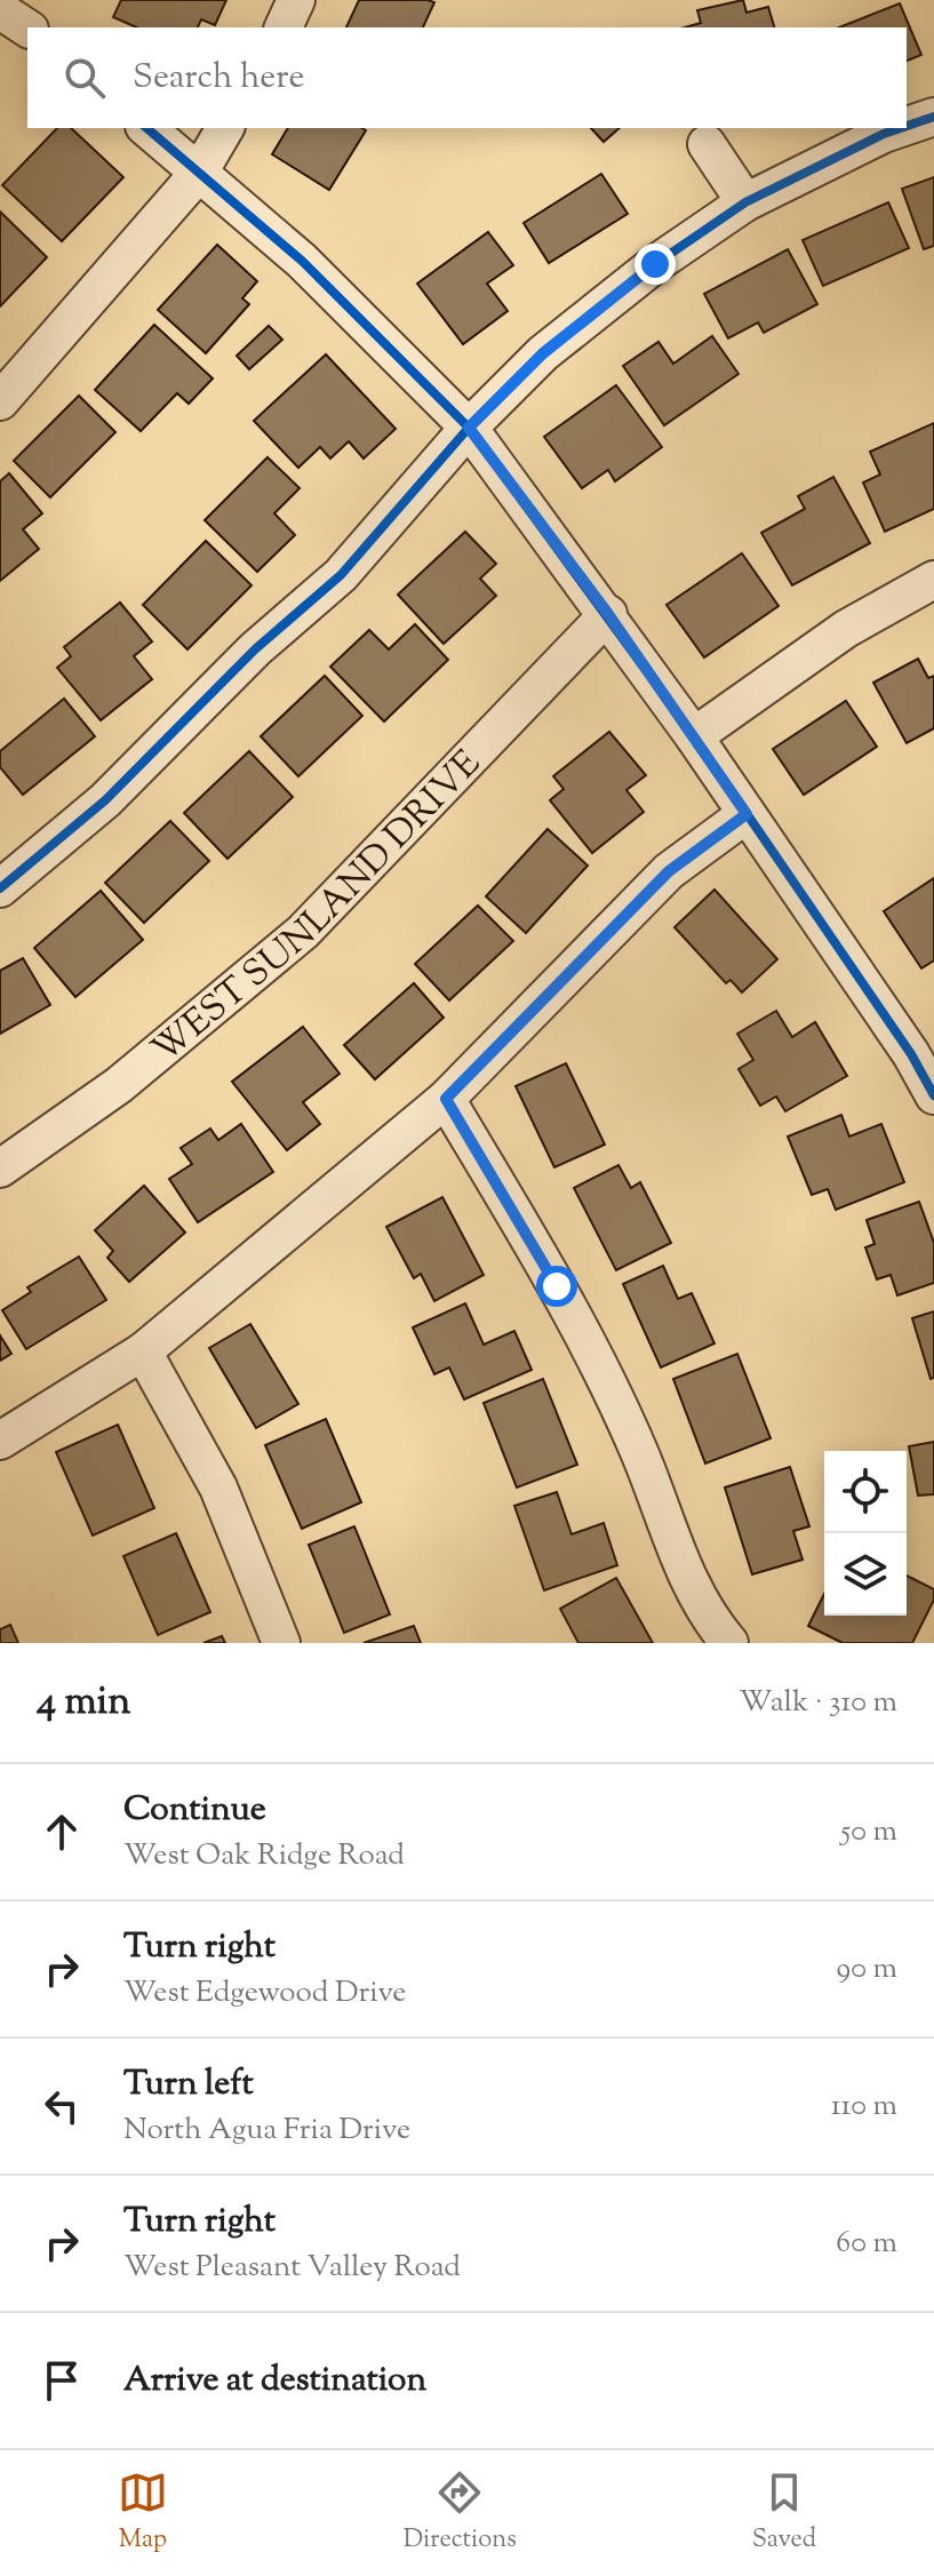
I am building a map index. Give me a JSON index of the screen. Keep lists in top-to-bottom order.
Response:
{
  "streets": {
    "street": ["WEST SUNLAND DRIVE"]
  },
  "page": {
    "search": "Search here",
    "heading": ["4 min", "Walk · 310 m"],
    "list": [
      ["Continue", "West Oak Ridge Road", "50 m"],
      ["Turn right", "West Edgewood Drive", "90 m"],
      ["Turn left", "North Agua Fria Drive", "110 m"],
      ["Turn right", "West Pleasant Valley Road", "60 m"],
      "Arrive at destination"
    ],
    "nav": ["Map", "Directions", "Saved"]
  }
}
